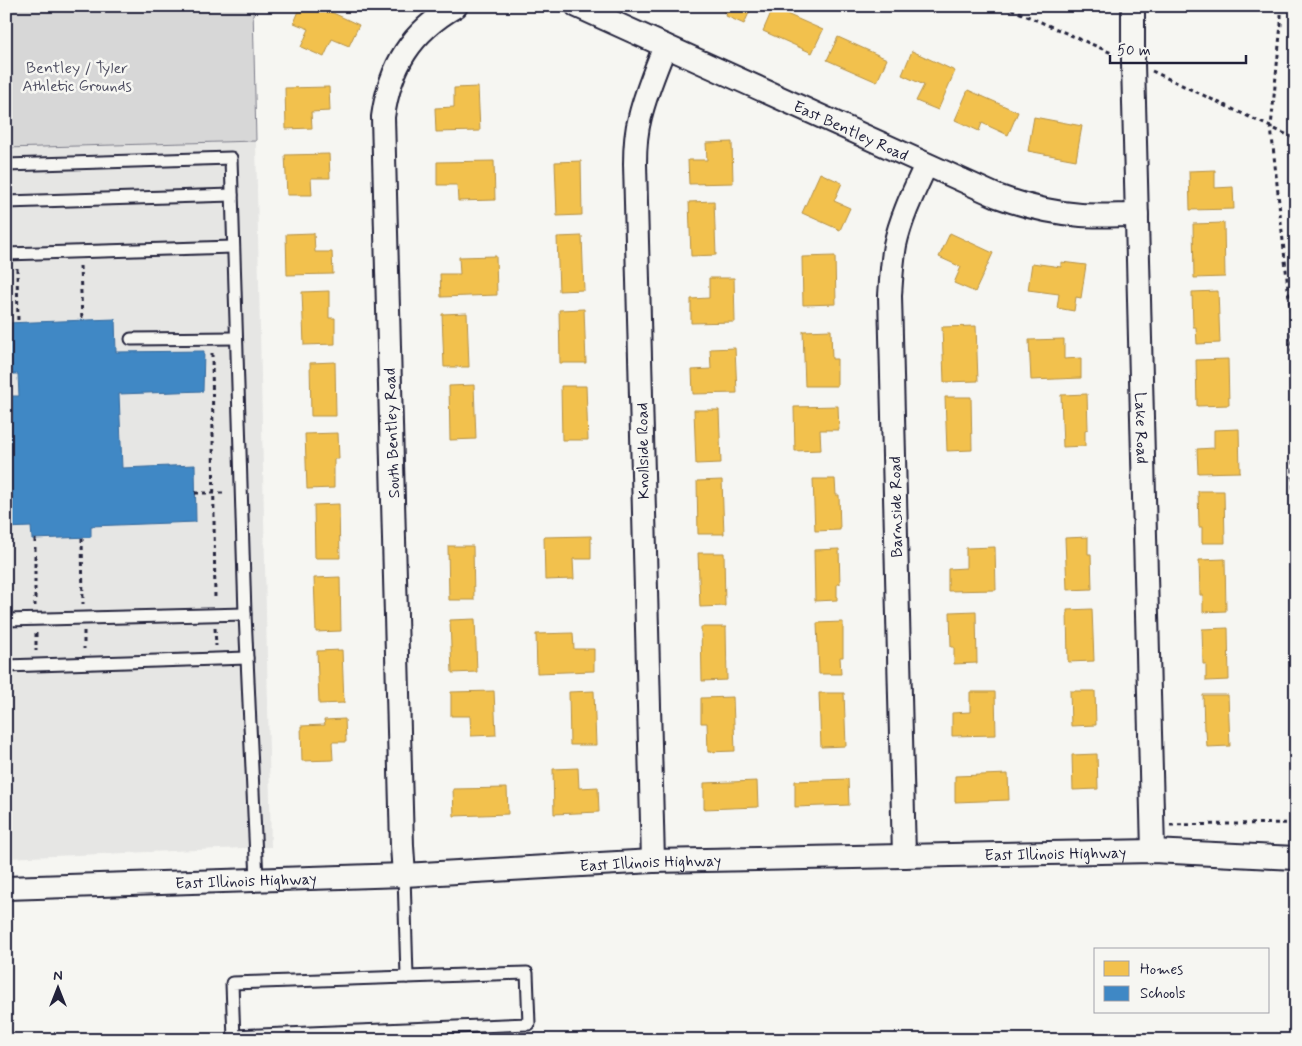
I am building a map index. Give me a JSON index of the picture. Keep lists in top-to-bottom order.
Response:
{
  "streets": {
    "street": [
      "East Bentley Road",
      "Lake Road",
      "South Bentley Road",
      "Knollside Road",
      "Barnside Road",
      "East Illinois Highway"
    ]
  },
  "crossings": [
    ["East Bentley Road", "Lake Road"],
    ["East Bentley Road", "Knollside Road"],
    ["East Bentley Road", "Barnside Road"],
    ["Lake Road", "East Illinois Highway"],
    ["South Bentley Road", "East Illinois Highway"],
    ["Knollside Road", "East Illinois Highway"],
    ["Barnside Road", "East Illinois Highway"]
  ],
  "parks": ["Bentley / Tyler Athletic Grounds"],
  "legend": ["Homes", "Schools"],
  "scale_bar": "50 m",
  "north": "top"
}
